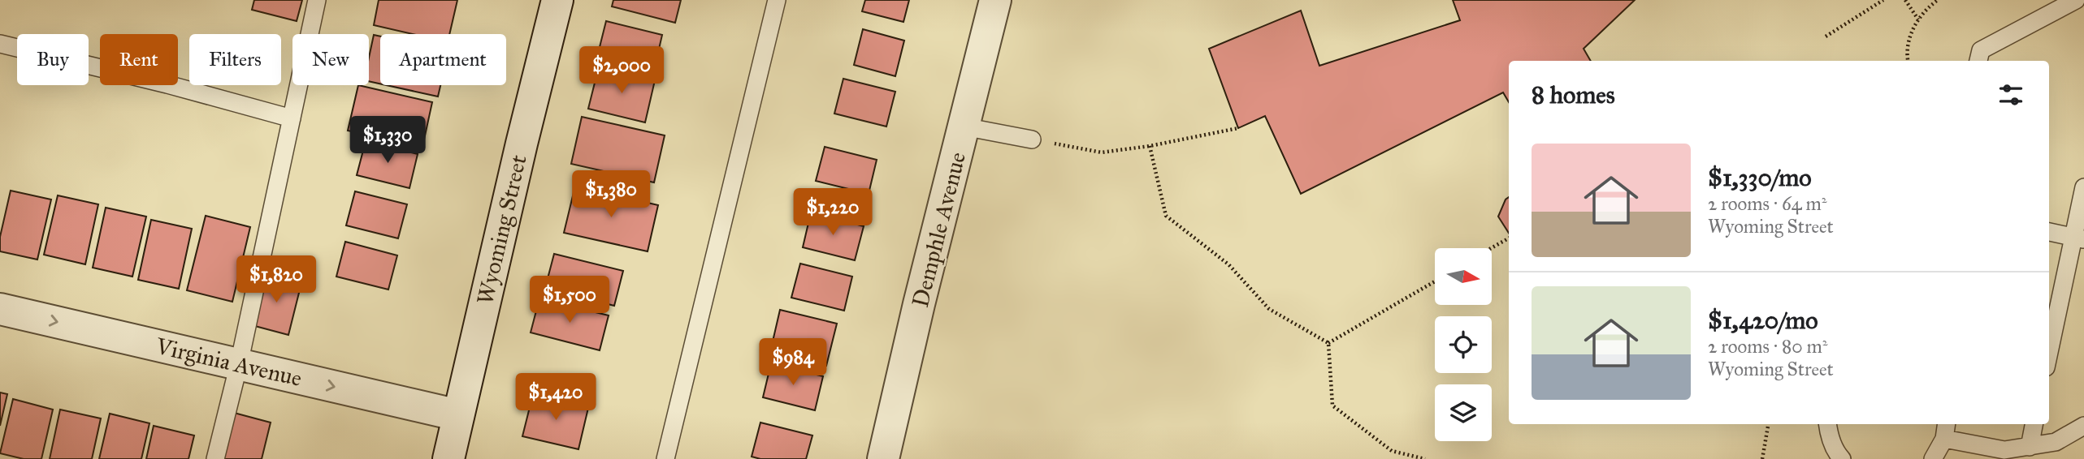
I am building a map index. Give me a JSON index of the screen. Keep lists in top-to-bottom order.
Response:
{
  "streets": {
    "street": ["Wyoming Street", "Demphle Avenue", "Virginia Avenue"]
  },
  "crossings": [
    ["Wyoming Street", "Virginia Avenue"]
  ],
  "one_way": ["Virginia Avenue"],
  "north": "right",
  "page": {
    "chip": [
      "Buy",
      "Rent",
      "Filters",
      "New",
      "Apartment"
    ],
    "price": [
      "$2,000",
      "$1,330",
      "$1,380",
      "$1,220",
      "$1,820",
      "$1,500",
      "$984",
      "$1,420"
    ],
    "heading": "8 homes",
    "list": [
      {
        "name": "$1,330/mo",
        "note": "2 rooms · 64 m² · Wyoming Street"
      },
      {
        "name": "$1,420/mo",
        "note": "2 rooms · 80 m² · Wyoming Street"
      }
    ]
  }
}
